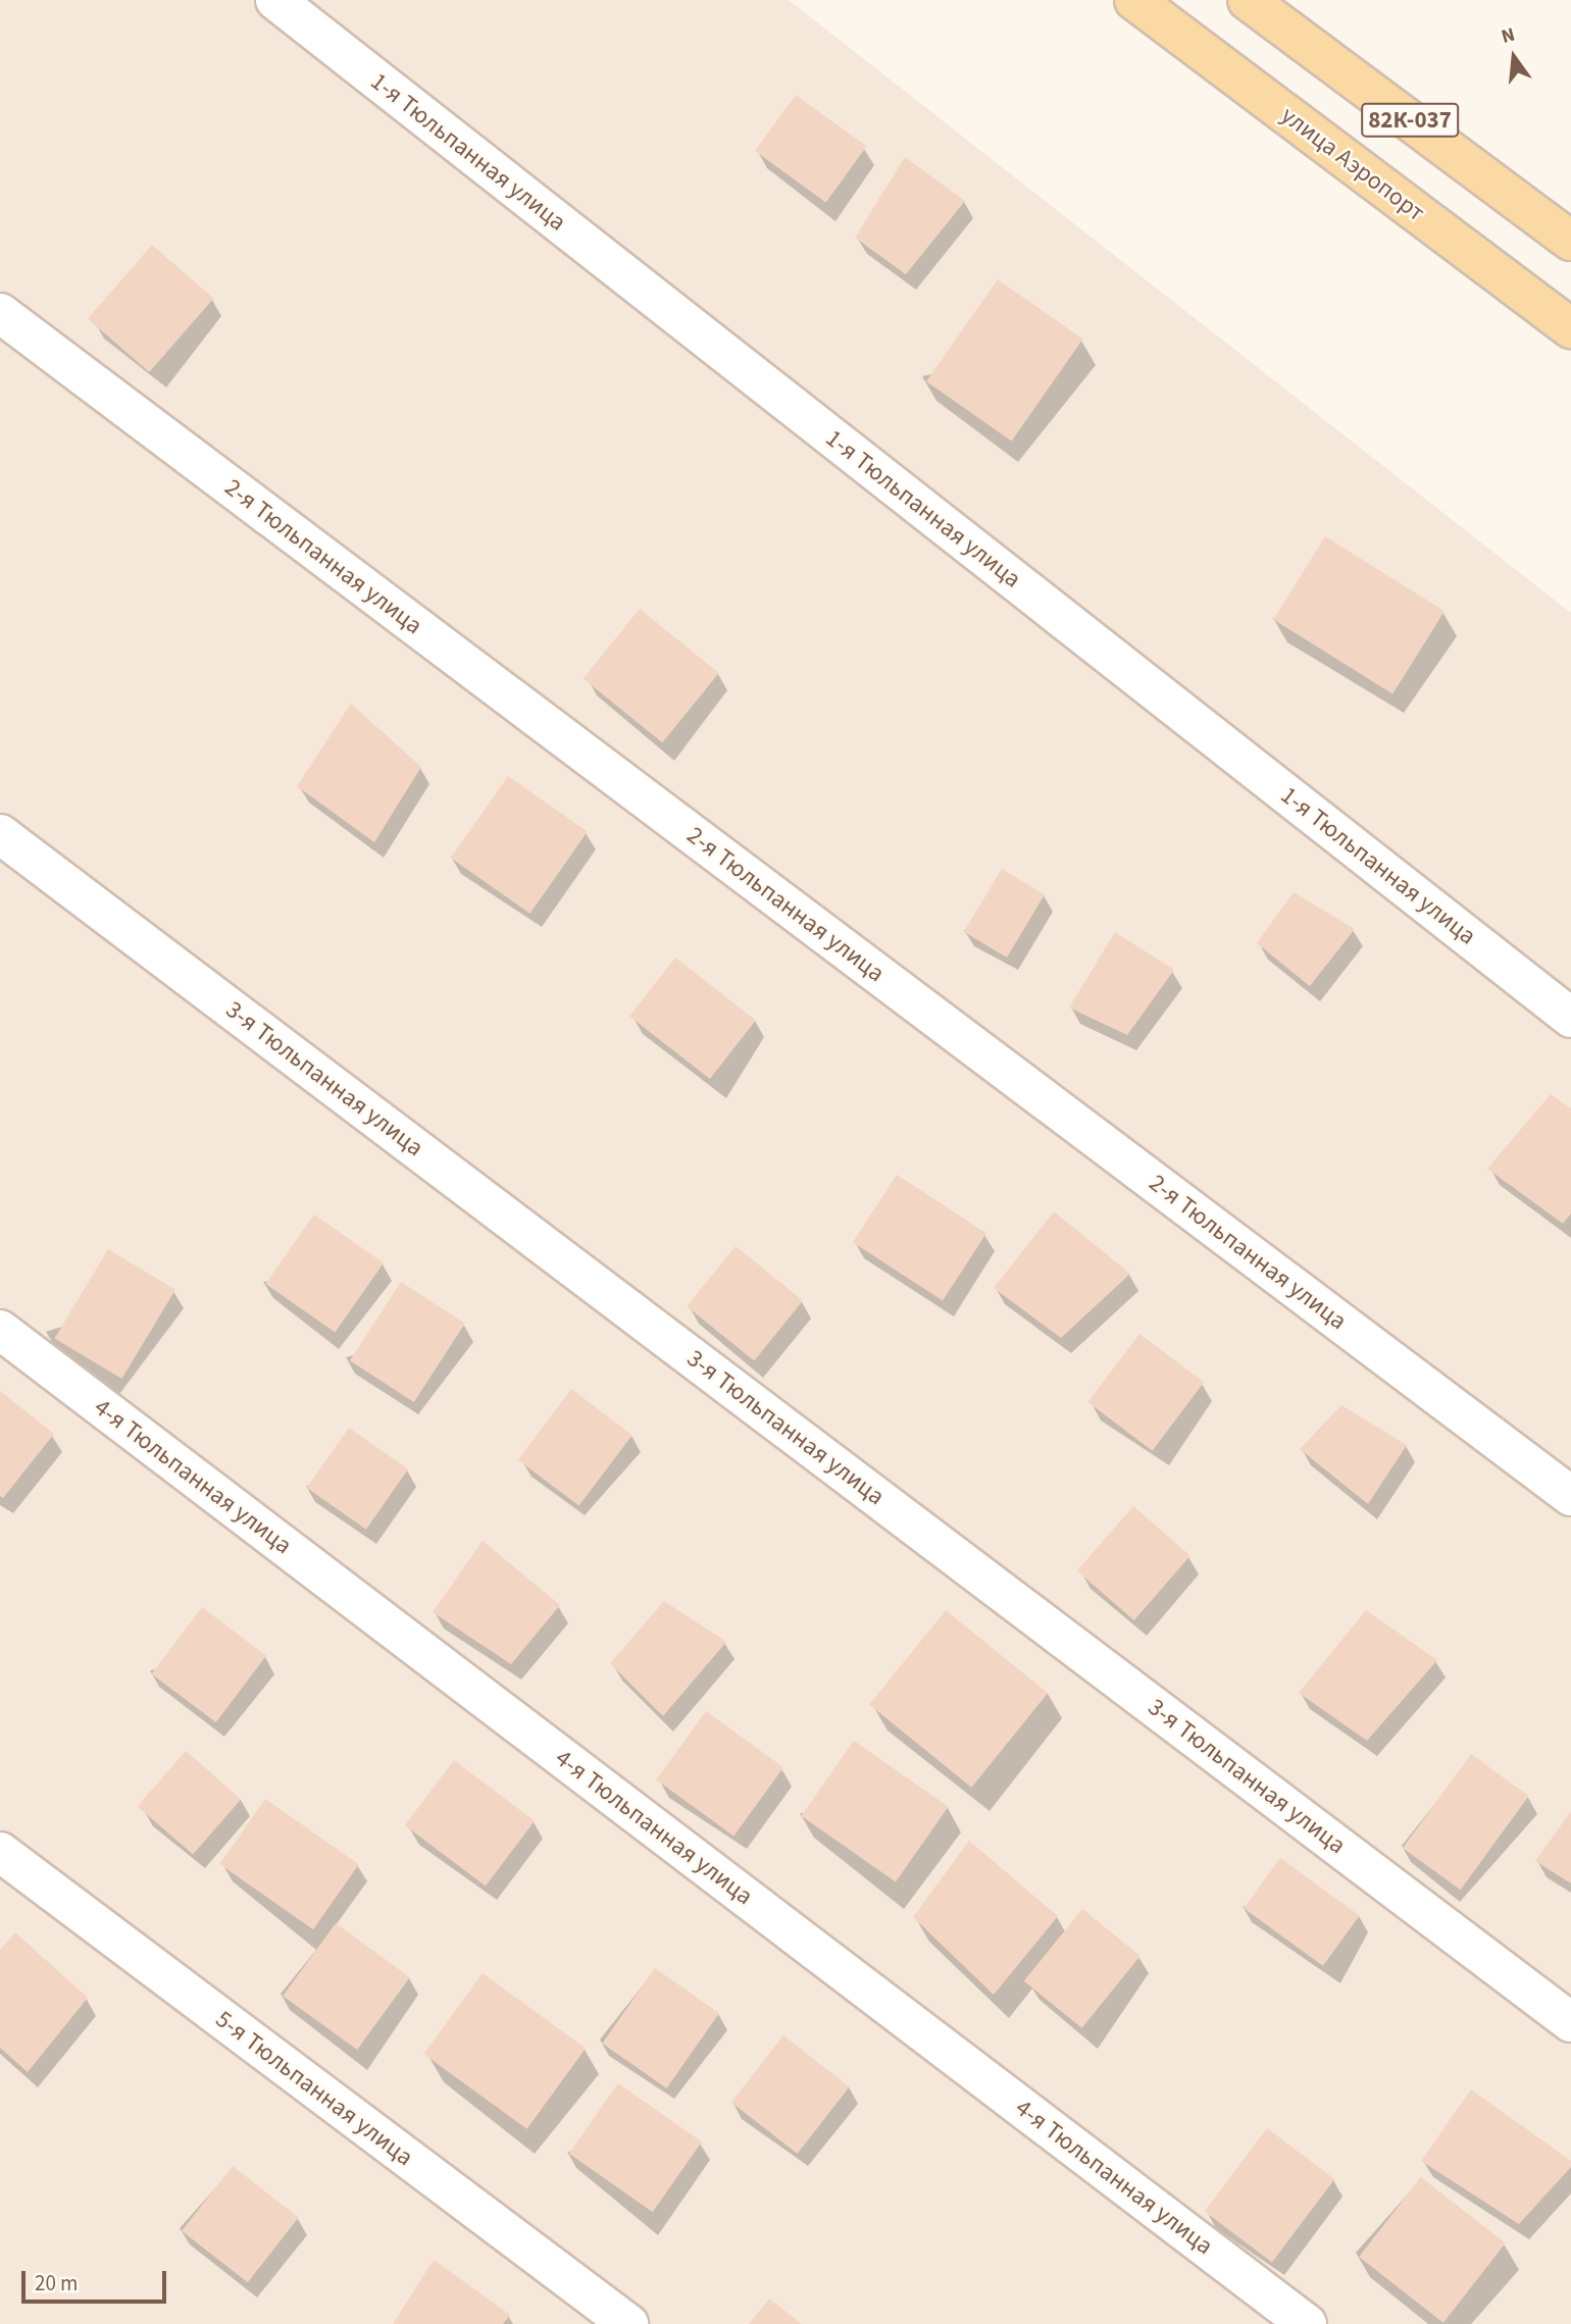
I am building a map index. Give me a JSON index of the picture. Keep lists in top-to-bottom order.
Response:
{
  "streets": {
    "main road": ["82К-037", "улица Аэропорт"],
    "street": [
      "1-я Тюльпанная улица",
      "2-я Тюльпанная улица",
      "3-я Тюльпанная улица",
      "4-я Тюльпанная улица",
      "5-я Тюльпанная улица"
    ]
  },
  "scale_bar": "20 m",
  "north": "top"
}
